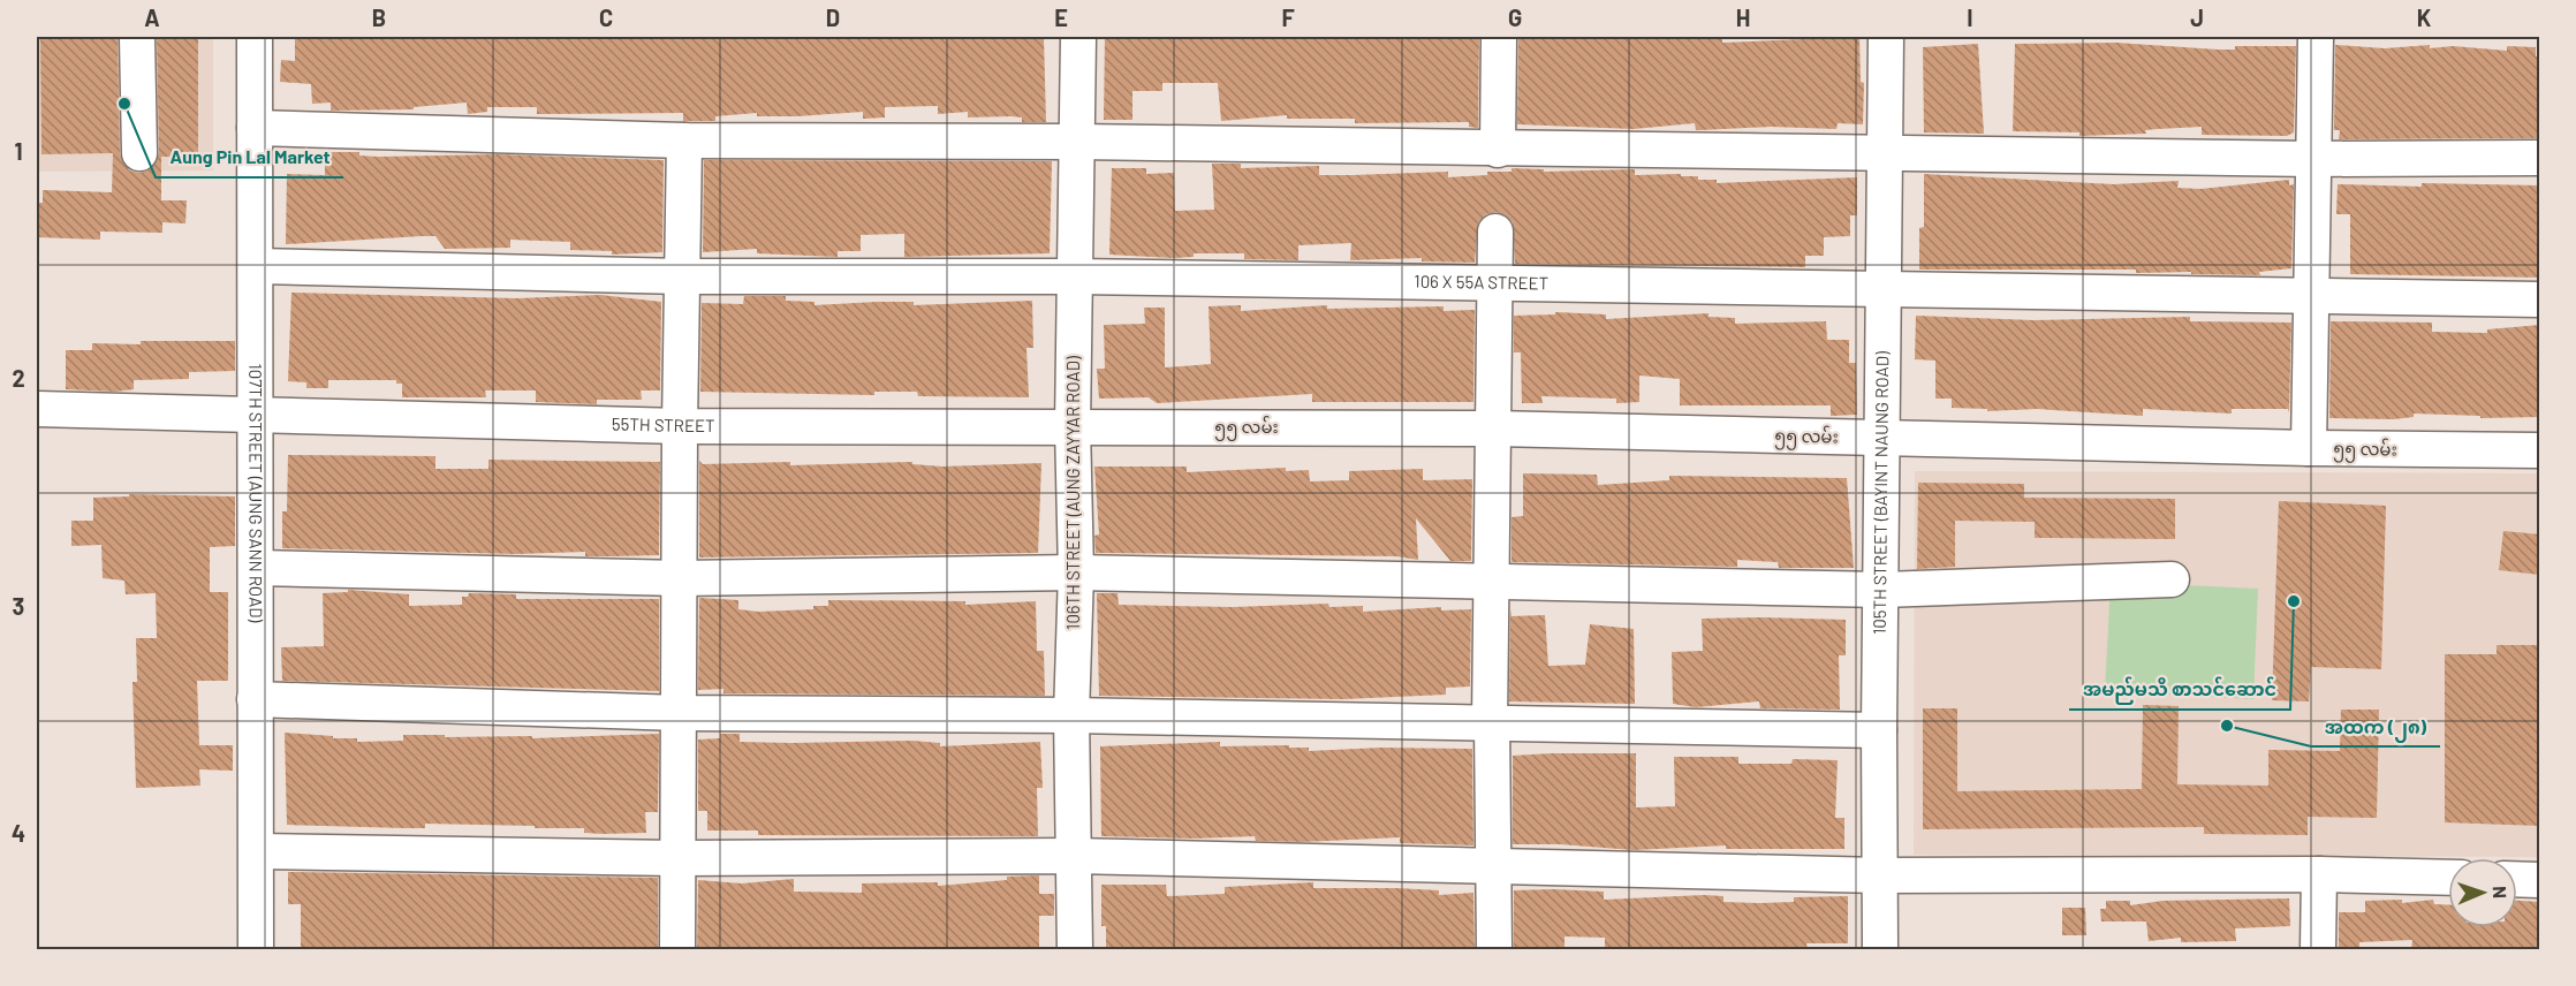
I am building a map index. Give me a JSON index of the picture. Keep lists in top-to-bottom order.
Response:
{
  "streets": {
    "street": [
      "106 X 55A STREET",
      "55TH STREET",
      "၅၅ လမ်း",
      "107TH STREET (AUNG SANN ROAD)",
      "106TH STREET (AUNG ZAYYAR ROAD)",
      "105TH STREET (BAYINT NAUNG ROAD)"
    ]
  },
  "crossings": [
    ["106 X 55A STREET", "107TH STREET (AUNG SANN ROAD)"],
    ["106 X 55A STREET", "106TH STREET (AUNG ZAYYAR ROAD)"],
    ["106 X 55A STREET", "105TH STREET (BAYINT NAUNG ROAD)"],
    ["55TH STREET", "၅၅ လမ်း"],
    ["55TH STREET", "107TH STREET (AUNG SANN ROAD)"],
    ["55TH STREET", "106TH STREET (AUNG ZAYYAR ROAD)"],
    ["၅၅ လမ်း", "106TH STREET (AUNG ZAYYAR ROAD)"],
    ["၅၅ လမ်း", "105TH STREET (BAYINT NAUNG ROAD)"]
  ],
  "places": ["Aung Pin Lal Market", "အမည်မသိ စာသင်ဆောင်", "အထက (၂၈)"],
  "north": "right",
  "grid": {
    "columns": [
      "A",
      "B",
      "C",
      "D",
      "E",
      "F",
      "G",
      "H",
      "I",
      "J",
      "K"
    ],
    "rows": [
      "1",
      "2",
      "3",
      "4"
    ]
  }
}
